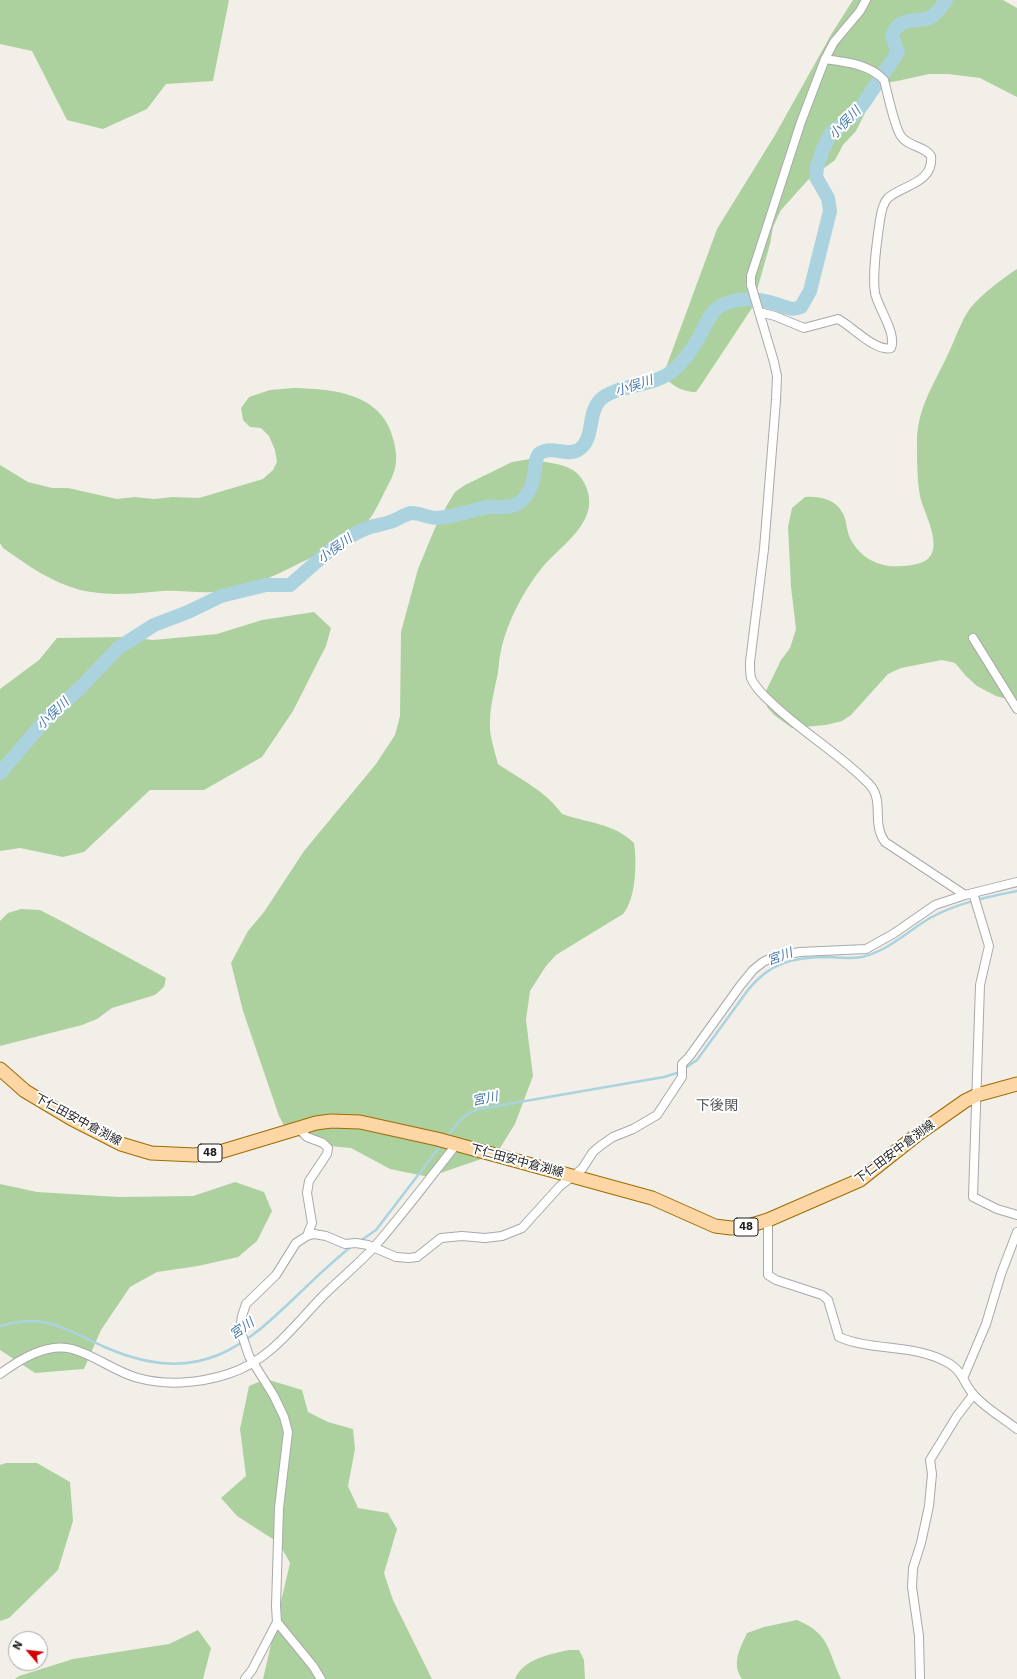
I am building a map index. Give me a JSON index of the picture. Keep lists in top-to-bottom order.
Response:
{
  "streets": {
    "main road": ["下仁田安中倉渕線", "48"]
  },
  "districts": ["下後閑"],
  "water": ["小俣川", "宮川"],
  "north": "top left"
}
